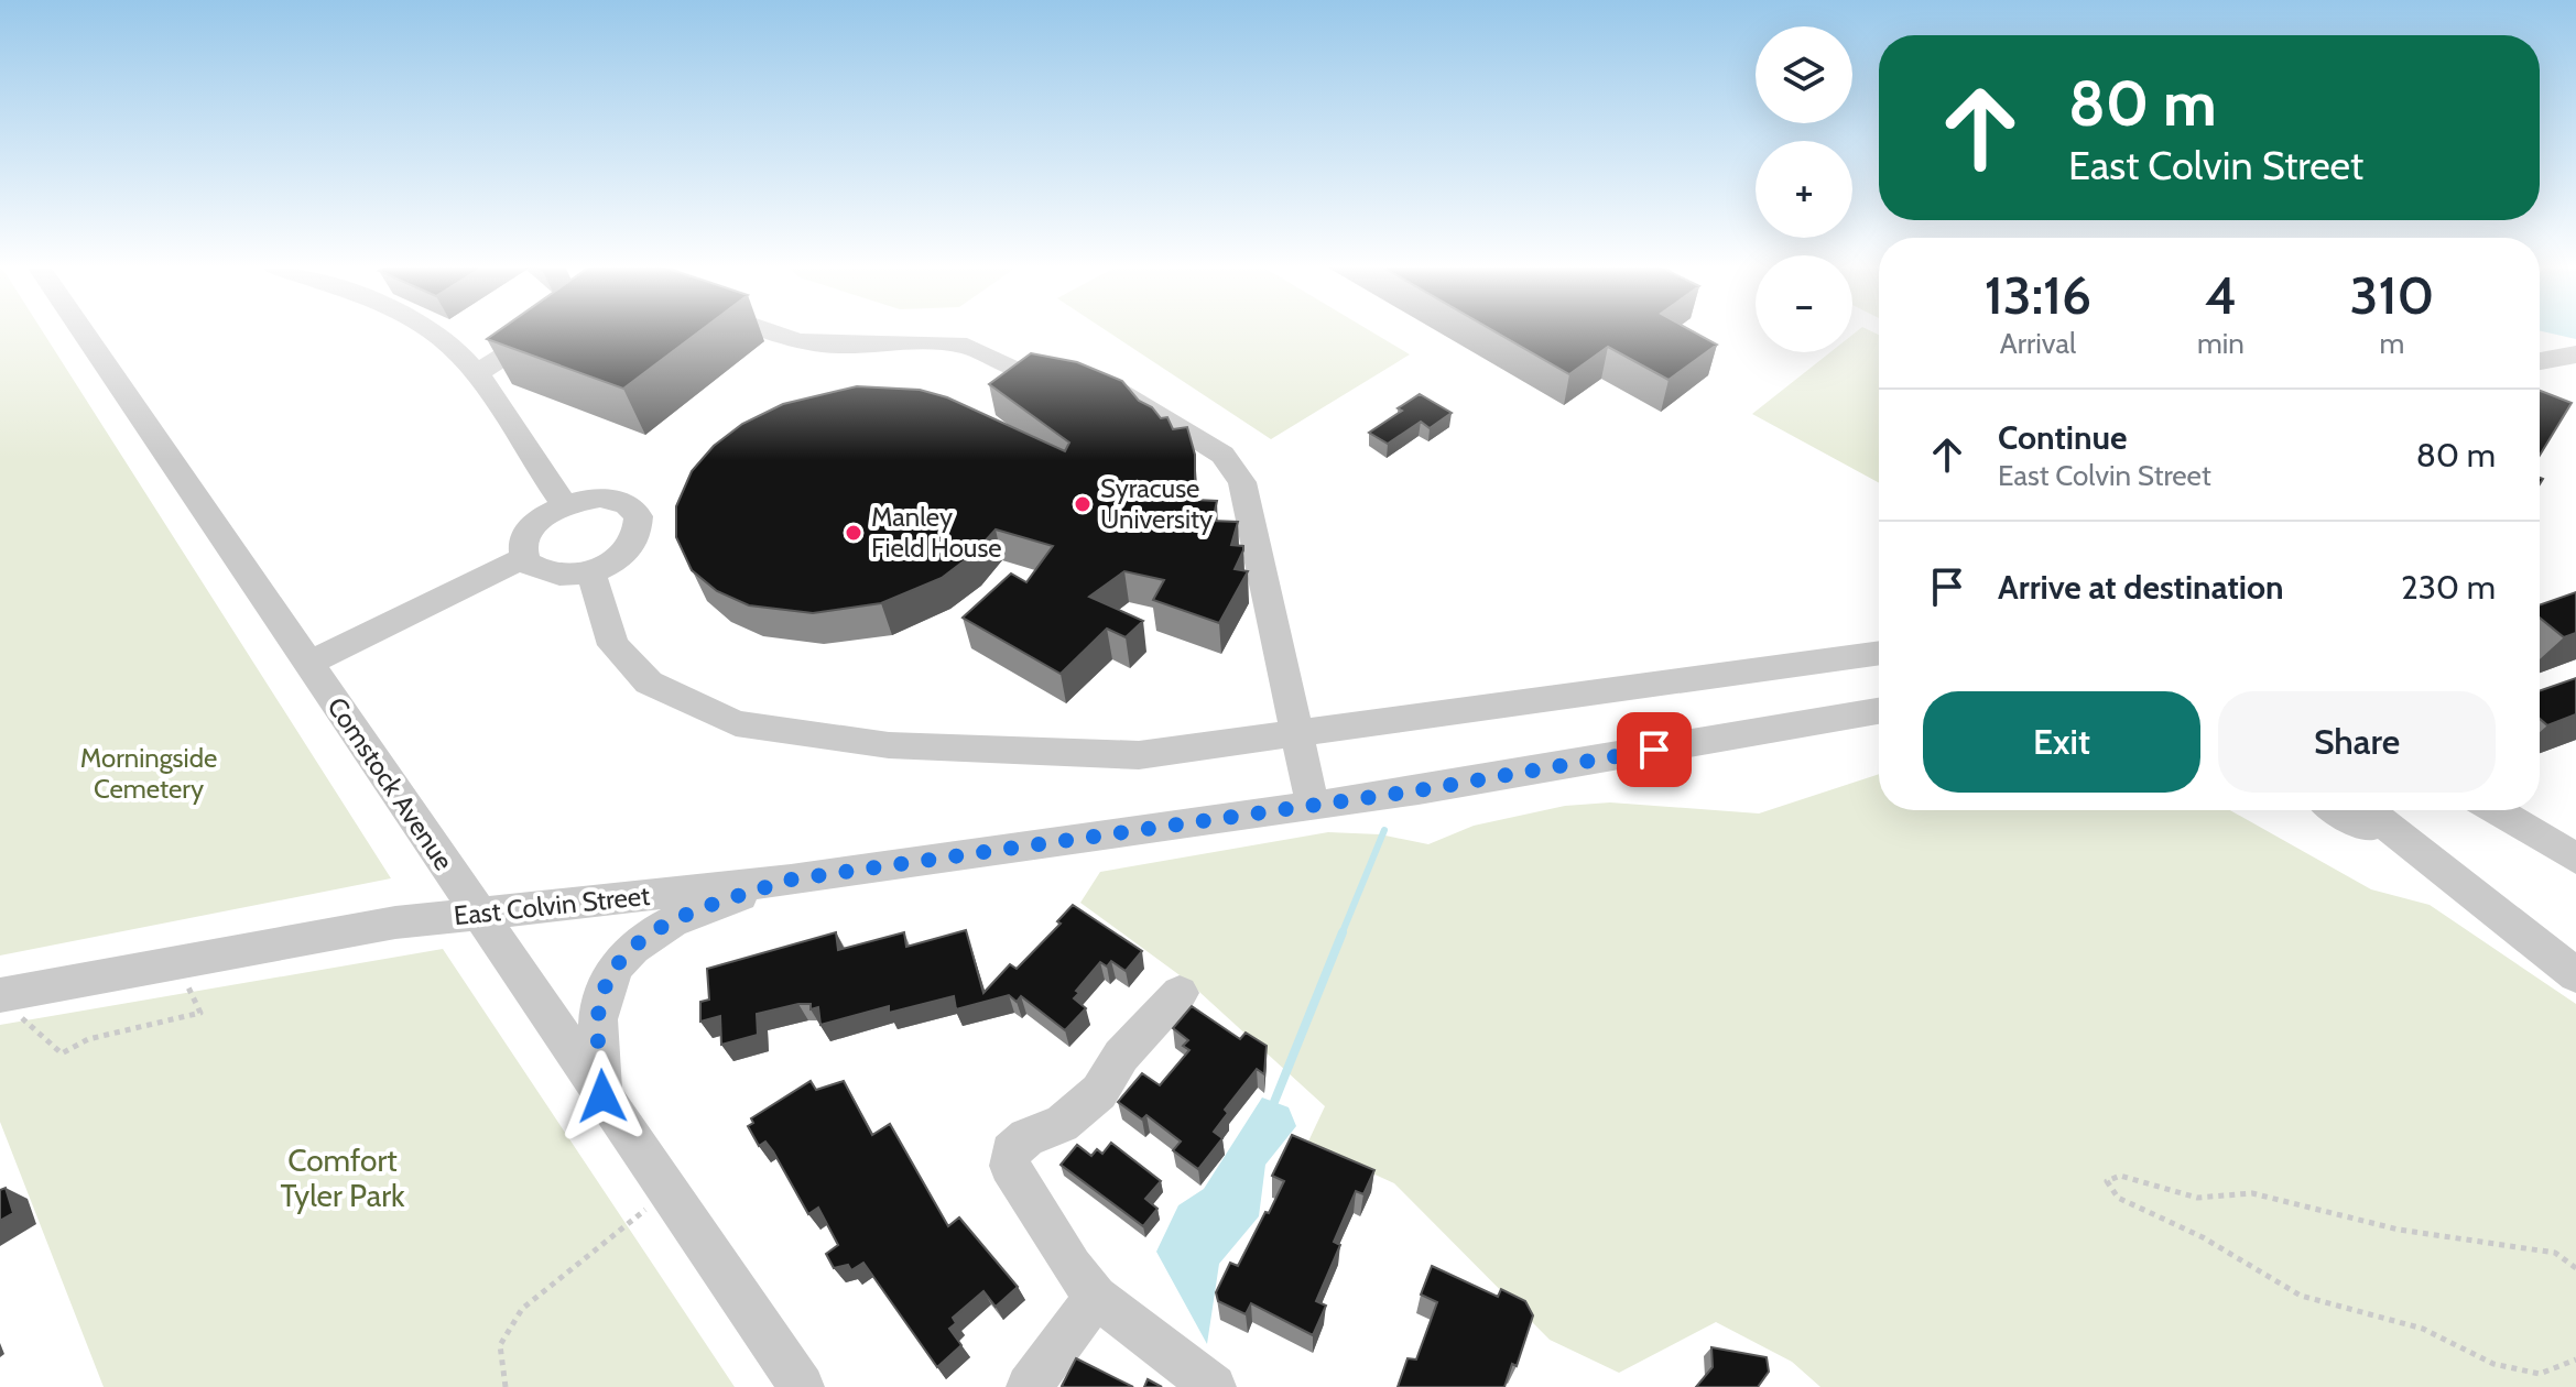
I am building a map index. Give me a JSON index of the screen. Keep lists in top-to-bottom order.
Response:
{
  "streets": {
    "street": ["Comstock Avenue", "East Colvin Street"]
  },
  "crossings": [
    ["Comstock Avenue", "East Colvin Street"]
  ],
  "parks": ["Morningside Cemetery", "Comfort Tyler Park"],
  "places": ["Syracuse University", "Manley Field House"],
  "page": {
    "map_buttons": ["+", "−"],
    "turn": ["80 m", "East Colvin Street"],
    "eta": [
      "13:16",
      "Arrival",
      "4",
      "min",
      "310",
      "m"
    ],
    "list": [
      {
        "name": "Continue",
        "note": "East Colvin Street",
        "value": "80 m"
      },
      {
        "name": "Arrive at destination",
        "value": "230 m"
      }
    ],
    "buttons": ["Exit", "Share"]
  }
}
